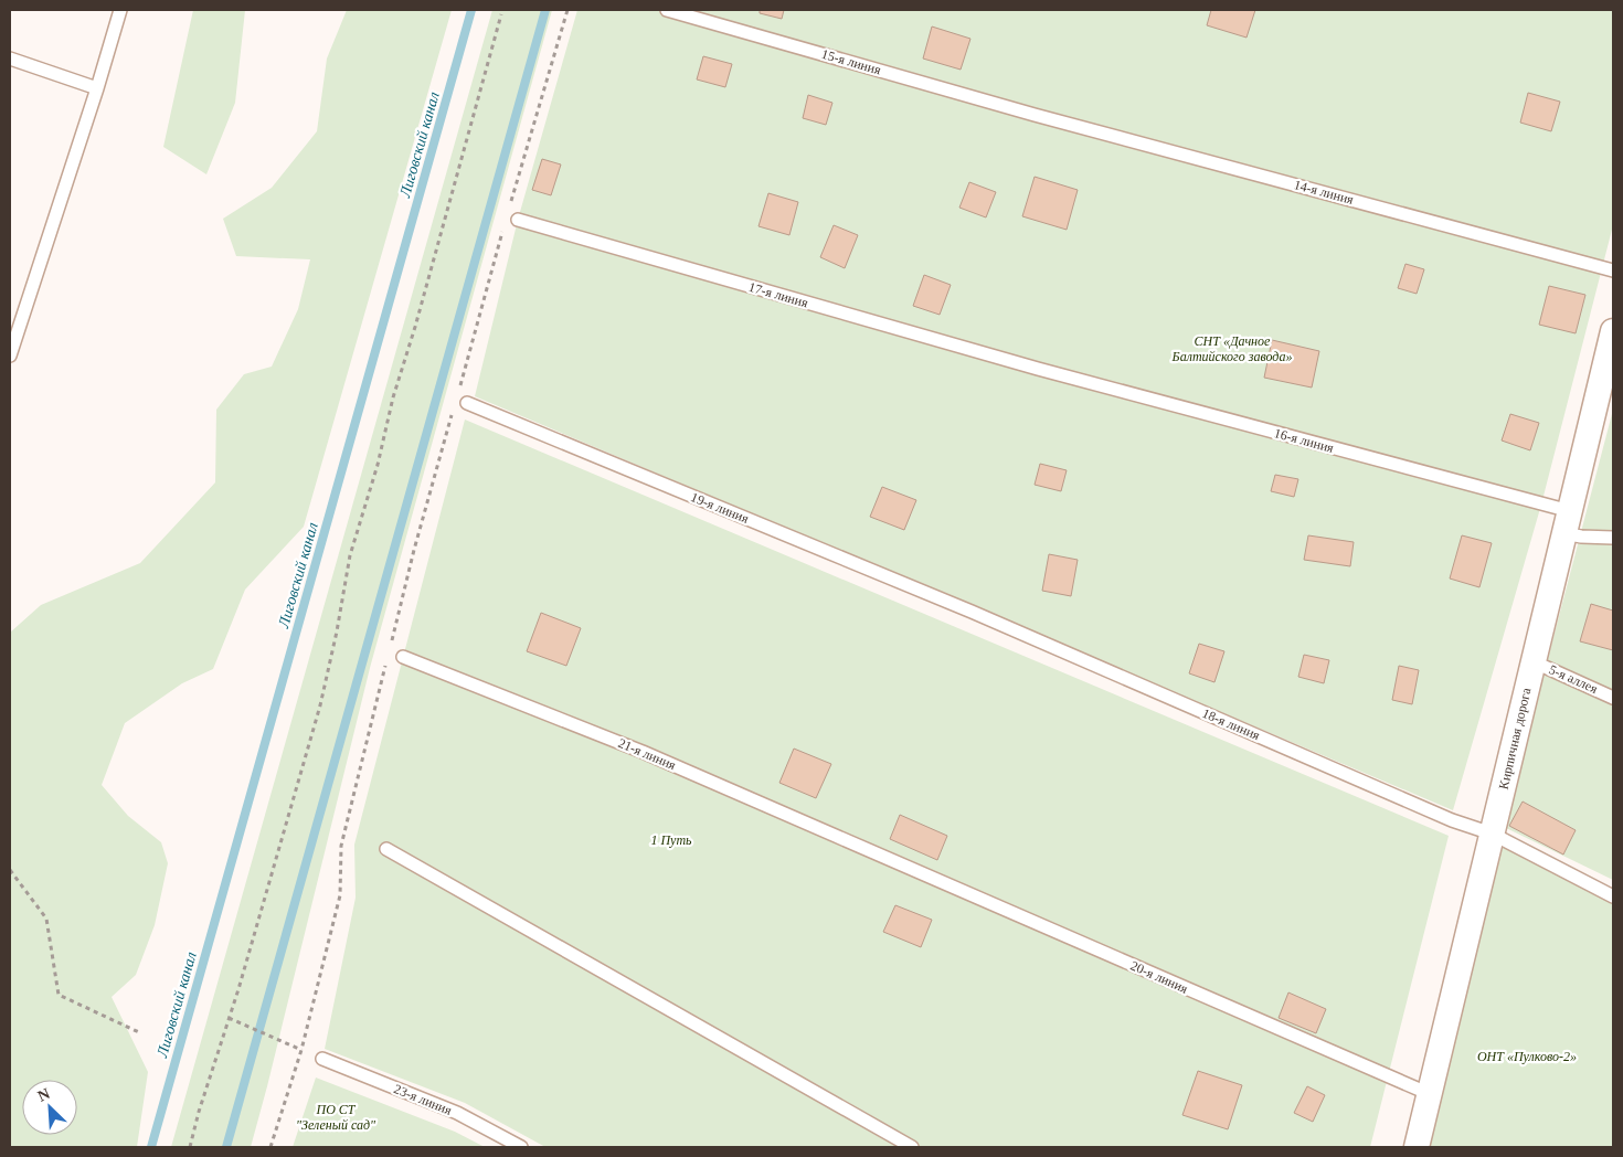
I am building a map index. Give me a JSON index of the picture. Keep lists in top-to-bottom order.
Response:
{
  "streets": {
    "street": ["Кирпичная дорога"],
    "lane": [
      "15-я линия",
      "14-я линия",
      "17-я линия",
      "16-я линия",
      "19-я линия",
      "5-я аллея",
      "18-я линия",
      "21-я линия",
      "20-я линия",
      "23-я линия"
    ]
  },
  "crossings": [
    ["15-я линия", "14-я линия"],
    ["17-я линия", "16-я линия"],
    ["16-я линия", "Кирпичная дорога"],
    ["19-я линия", "18-я линия"],
    ["5-я аллея", "Кирпичная дорога"],
    ["18-я линия", "Кирпичная дорога"],
    ["Кирпичная дорога", "20-я линия"],
    ["21-я линия", "20-я линия"]
  ],
  "water": ["Лиговский канал"],
  "parks": [
    "СНТ «Дачное Балтийского завода»",
    "1 Путь",
    "ОНТ «Пулково-2»",
    "ПО СТ \"Зеленый сад\""
  ],
  "north": "top left"
}
